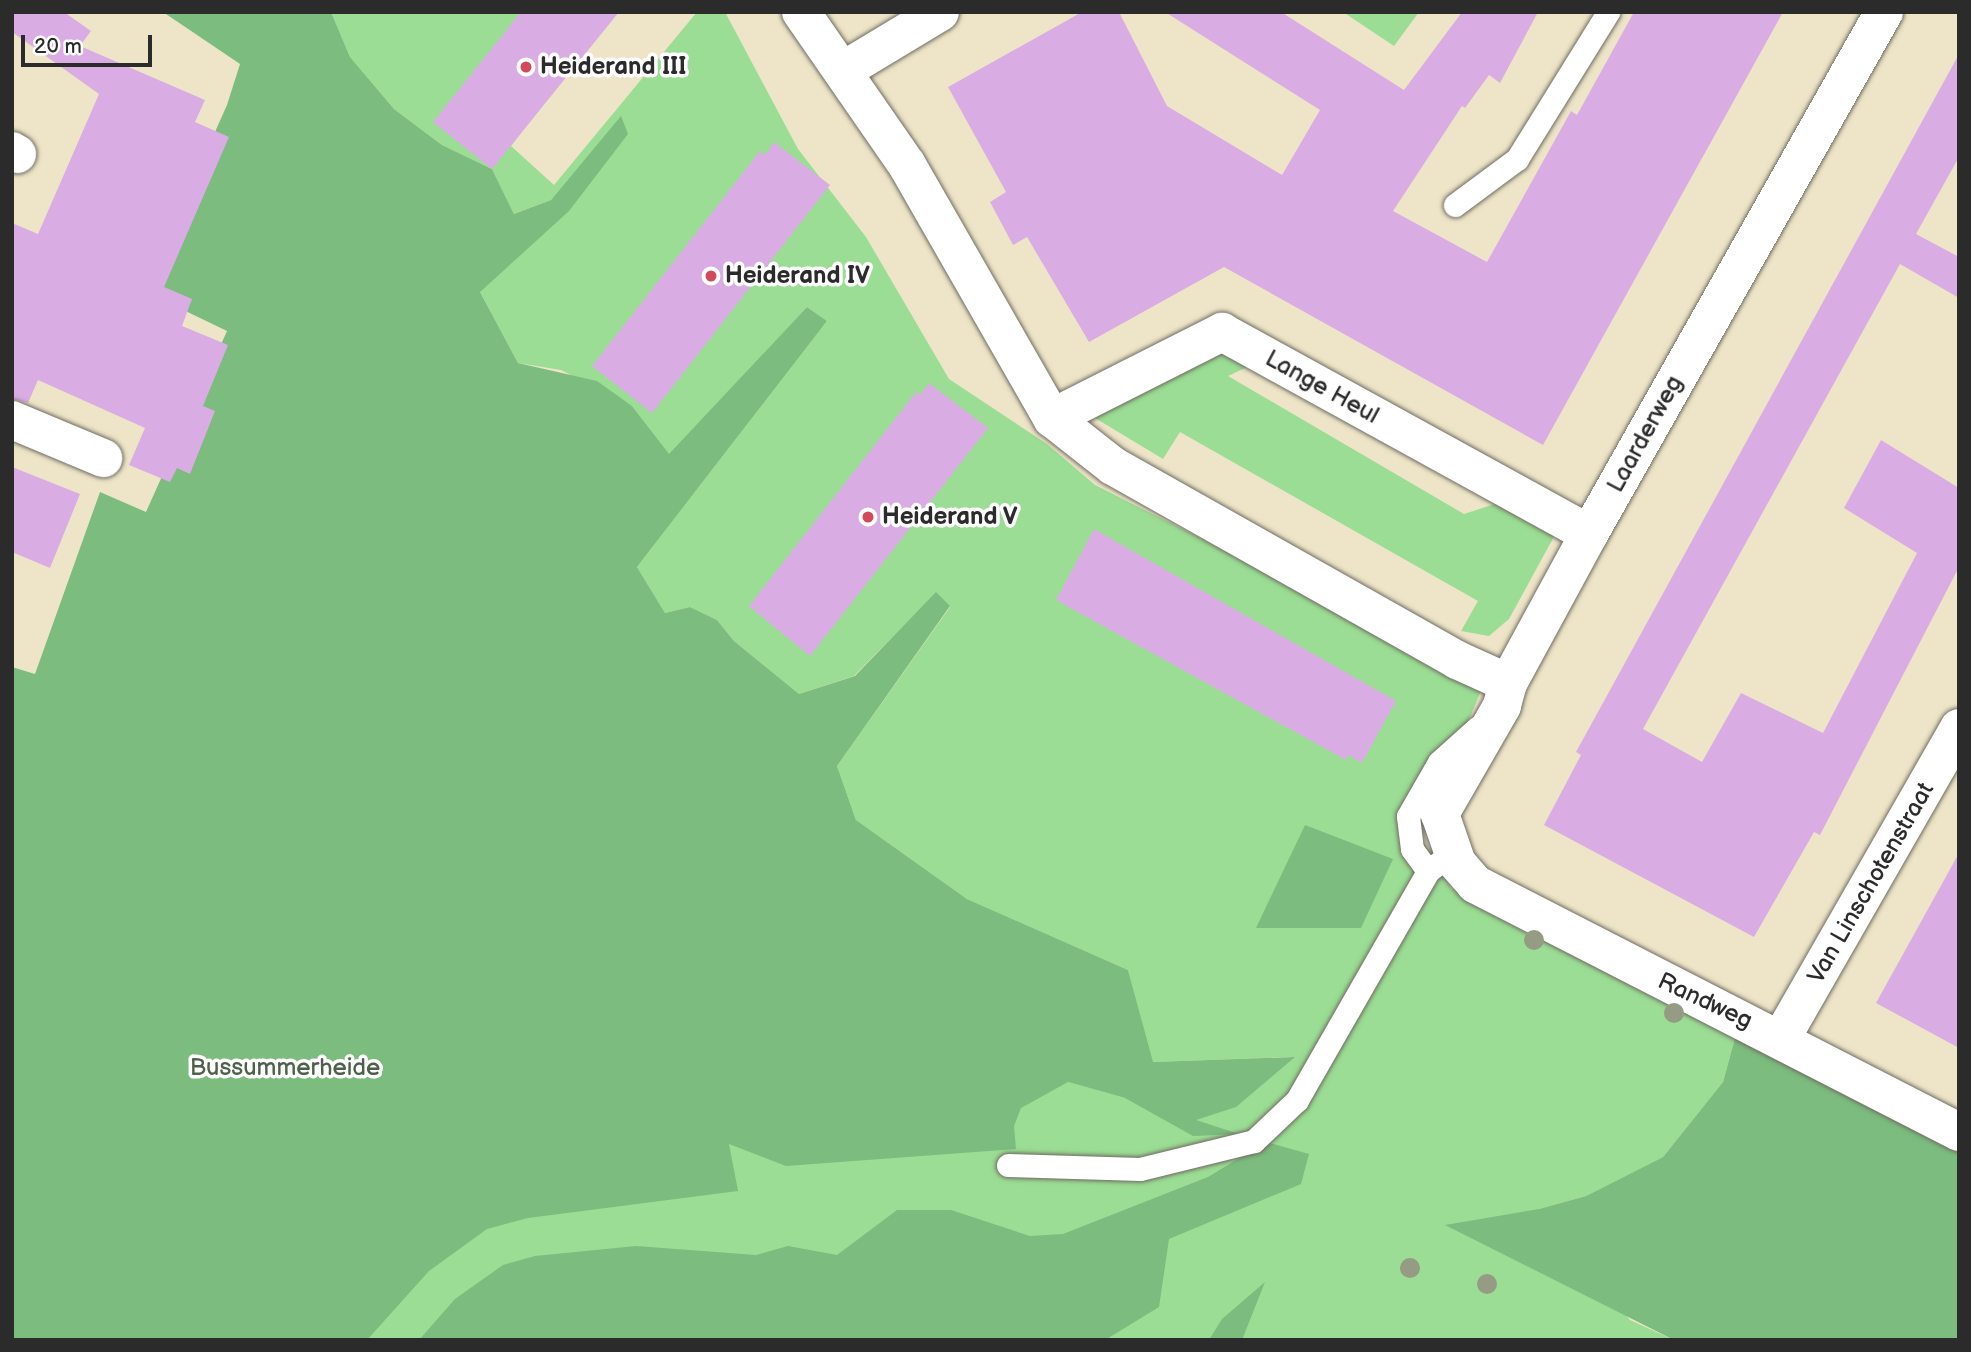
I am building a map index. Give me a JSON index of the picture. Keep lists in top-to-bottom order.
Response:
{
  "streets": {
    "street": [
      "Lange Heul",
      "Laarderweg",
      "Van Linschotenstraat",
      "Randweg"
    ]
  },
  "crossings": [
    ["Lange Heul", "Laarderweg"],
    ["Laarderweg", "Randweg"],
    ["Van Linschotenstraat", "Randweg"]
  ],
  "parks": ["Bussummerheide"],
  "places": ["Heiderand III", "Heiderand IV", "Heiderand V"],
  "scale_bar": "20 m"
}
